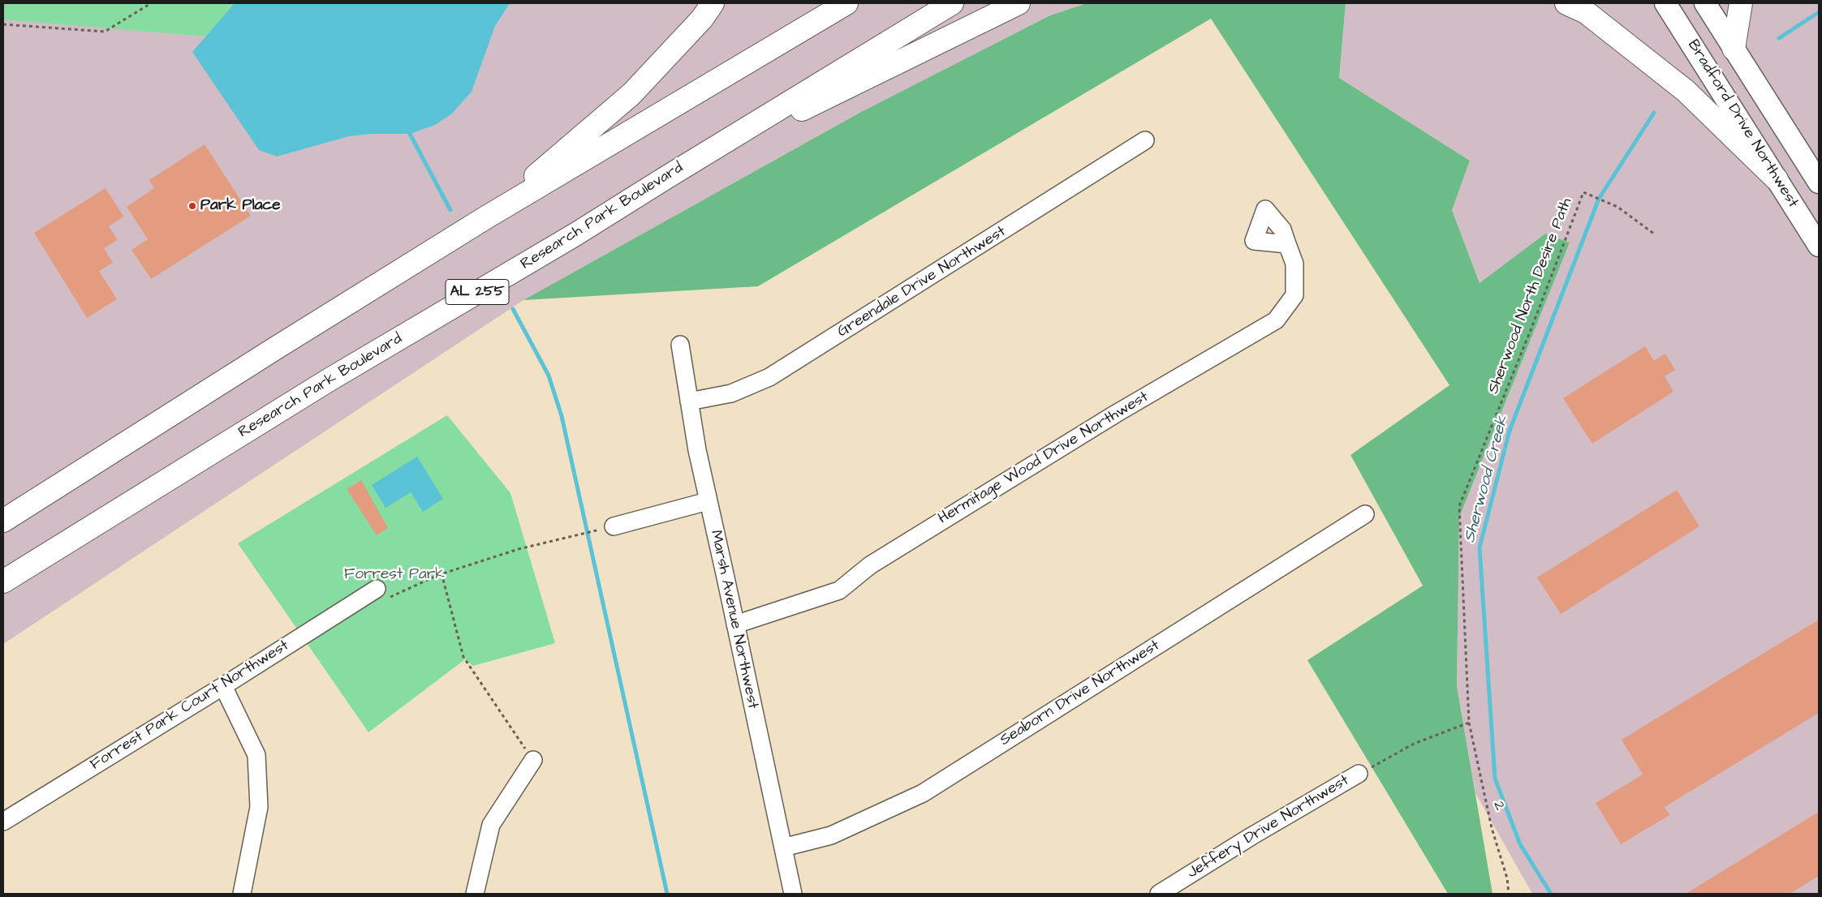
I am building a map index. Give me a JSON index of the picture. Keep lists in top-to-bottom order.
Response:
{
  "streets": {
    "highway": ["Research Park Boulevard", "AL 255"],
    "main road": ["Bradford Drive Northwest"],
    "street": [
      "Greendale Drive Northwest",
      "Hermitage Wood Drive Northwest",
      "Marsh Avenue Northwest",
      "Seaborn Drive Northwest",
      "Forrest Park Court Northwest",
      "Jeffery Drive Northwest"
    ],
    "path": ["Sherwood North Desire Path", "2"]
  },
  "crossings": [
    ["Greendale Drive Northwest", "Marsh Avenue Northwest"],
    ["Sherwood North Desire Path", "2"],
    ["Hermitage Wood Drive Northwest", "Marsh Avenue Northwest"],
    ["Marsh Avenue Northwest", "Seaborn Drive Northwest"]
  ],
  "water": ["Sherwood Creek"],
  "parks": ["Forrest Park"],
  "places": ["Park Place"]
}
